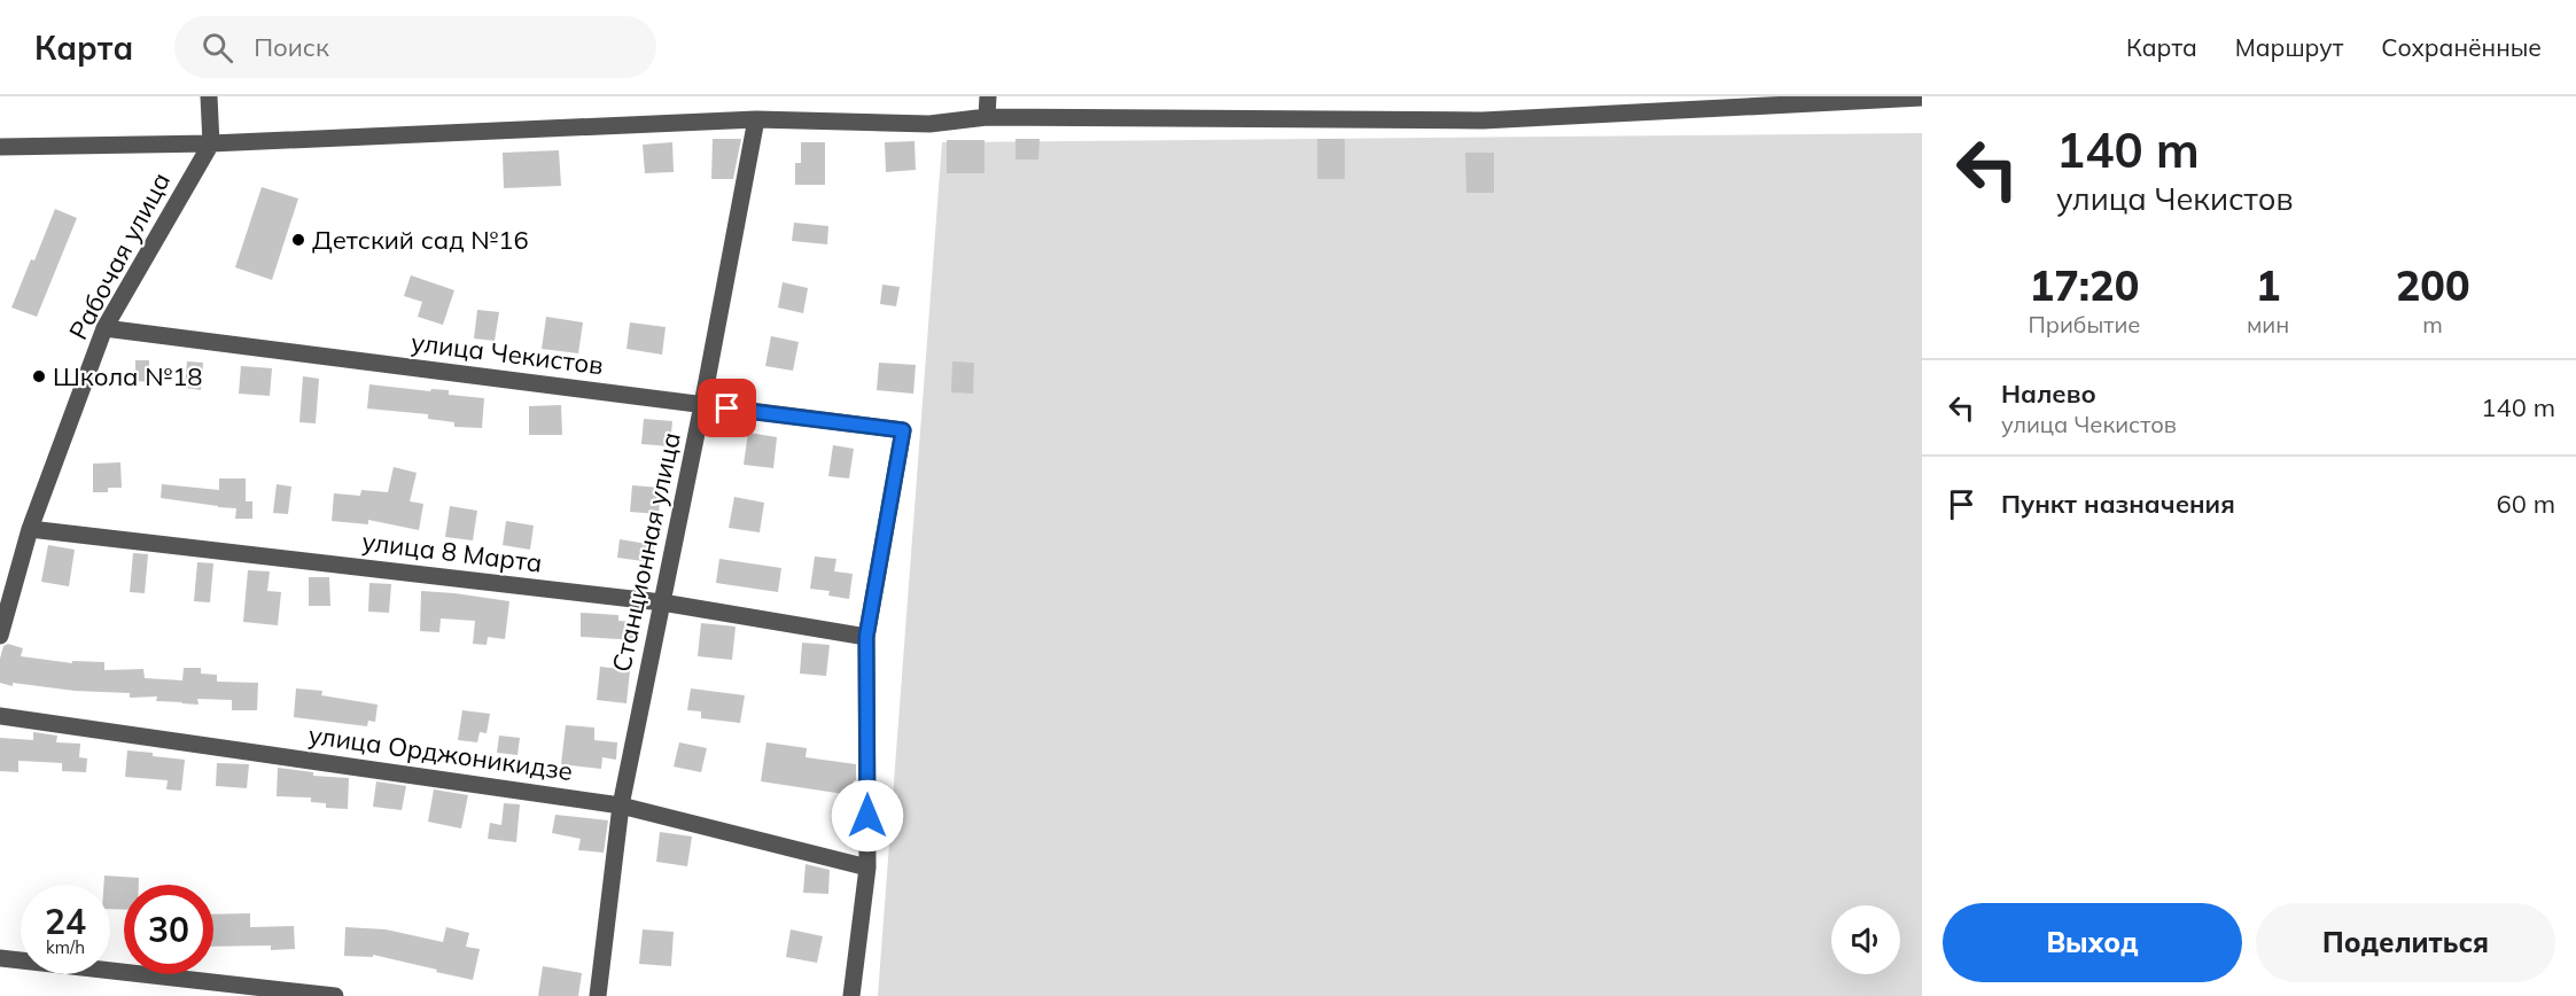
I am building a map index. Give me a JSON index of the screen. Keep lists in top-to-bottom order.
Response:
{
  "streets": {
    "street": [
      "Рабочая улица",
      "улица Чекистов",
      "улица 8 Марта",
      "Станционная улица",
      "улица Орджоникидзе"
    ]
  },
  "crossings": [
    ["Рабочая улица", "улица Чекистов"],
    ["Рабочая улица", "улица 8 Марта"],
    ["улица Чекистов", "улица 8 Марта"],
    ["улица Чекистов", "Станционная улица"],
    ["улица 8 Марта", "Станционная улица"],
    ["Станционная улица", "улица Орджоникидзе"]
  ],
  "places": ["Детский сад №16", "Школа №18"],
  "page": {
    "header": "Карта",
    "search": "Поиск",
    "nav": ["Карта", "Маршрут", "Сохранённые"],
    "turn": ["140 m", "улица Чекистов"],
    "eta": [
      "17:20",
      "Прибытие",
      "1",
      "мин",
      "200",
      "m"
    ],
    "list": [
      {
        "name": "Налево",
        "note": "улица Чекистов",
        "value": "140 m"
      },
      {
        "name": "Пункт назначения",
        "value": "60 m"
      }
    ],
    "speed": "24 km/h",
    "limit": "30",
    "buttons": ["Выход", "Поделиться"]
  }
}
